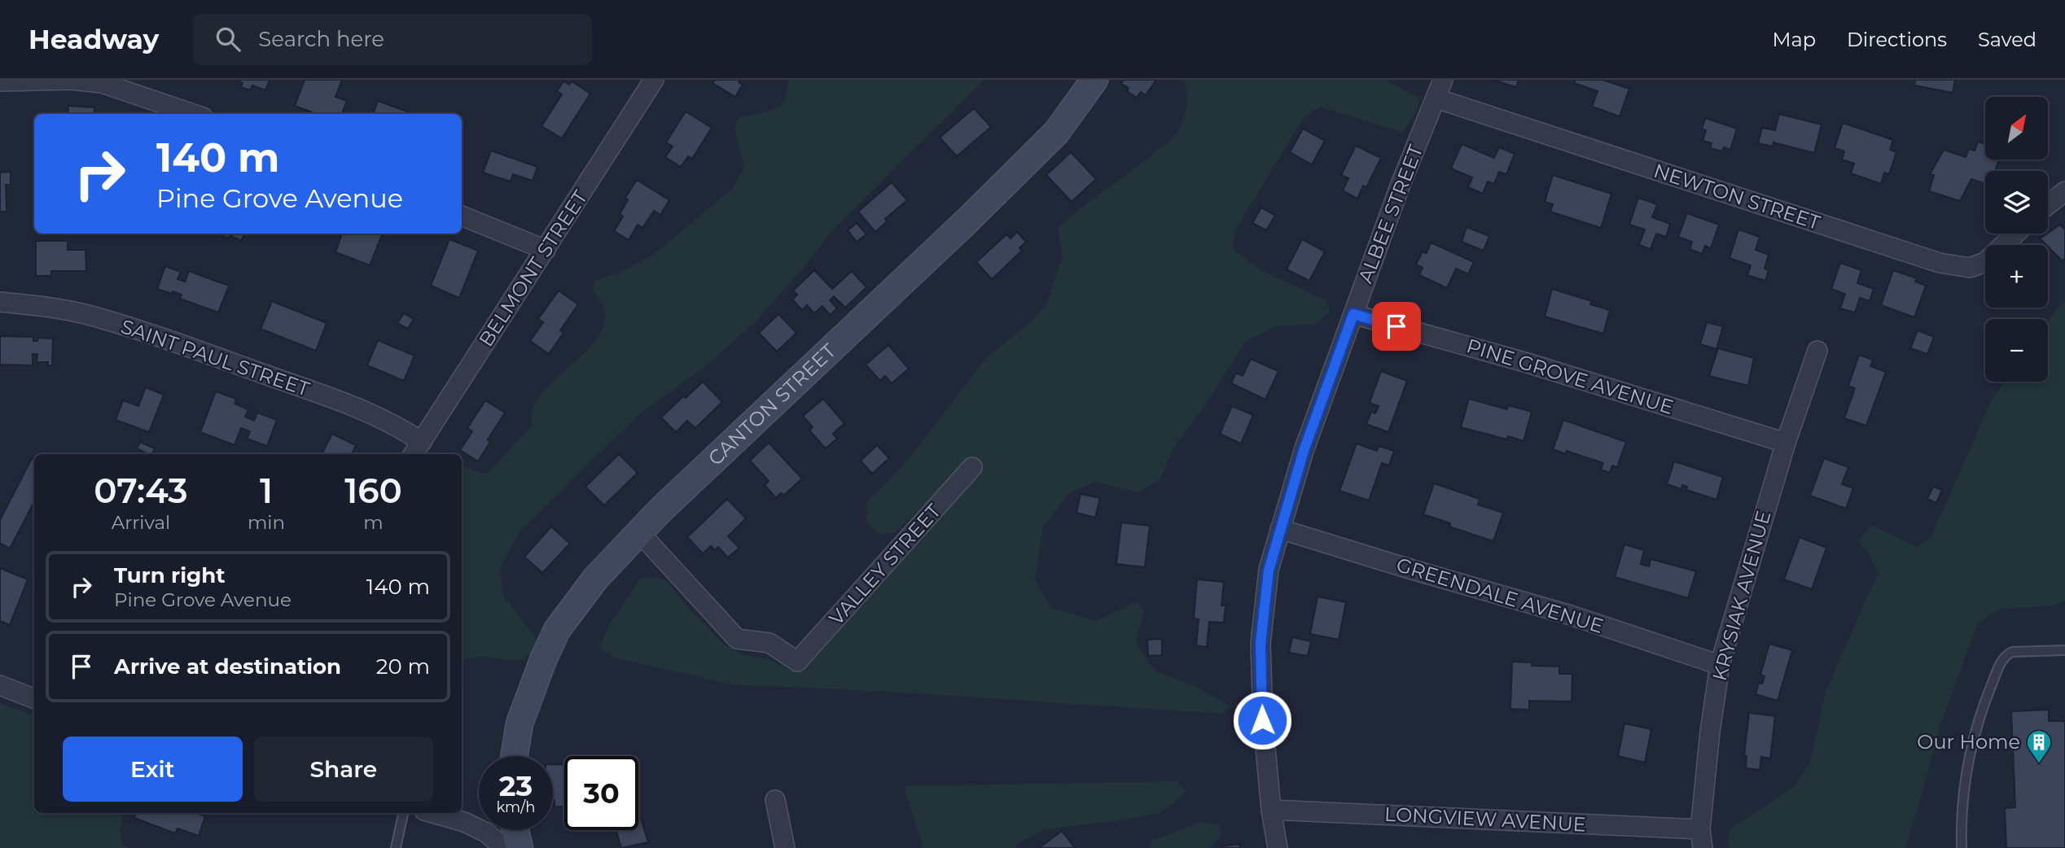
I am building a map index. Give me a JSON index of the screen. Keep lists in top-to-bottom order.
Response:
{
  "streets": {
    "street": [
      "NEWTON STREET",
      "ALBEE STREET",
      "BELMONT STREET",
      "SAINT PAUL STREET",
      "PINE GROVE AVENUE",
      "CANTON STREET",
      "VALLEY STREET",
      "GREENDALE AVENUE",
      "KRYSIAK AVENUE",
      "LONGVIEW AVENUE"
    ]
  },
  "crossings": [
    ["NEWTON STREET", "ALBEE STREET"],
    ["ALBEE STREET", "PINE GROVE AVENUE"],
    ["ALBEE STREET", "GREENDALE AVENUE"],
    ["ALBEE STREET", "LONGVIEW AVENUE"],
    ["BELMONT STREET", "SAINT PAUL STREET"],
    ["PINE GROVE AVENUE", "KRYSIAK AVENUE"],
    ["CANTON STREET", "VALLEY STREET"],
    ["GREENDALE AVENUE", "KRYSIAK AVENUE"],
    ["KRYSIAK AVENUE", "LONGVIEW AVENUE"]
  ],
  "places": {
    "building": ["Our Home"]
  },
  "north": "top right",
  "page": {
    "header": "Headway",
    "search": "Search here",
    "nav": ["Map", "Directions", "Saved"],
    "map_buttons": ["+", "−"],
    "turn": ["140 m", "Pine Grove Avenue"],
    "eta": [
      "07:43",
      "Arrival",
      "1",
      "min",
      "160",
      "m"
    ],
    "list": [
      {
        "name": "Turn right",
        "note": "Pine Grove Avenue",
        "value": "140 m"
      },
      {
        "name": "Arrive at destination",
        "value": "20 m"
      }
    ],
    "buttons": ["Exit", "Share"],
    "speed": "23 km/h",
    "limit": "30"
  }
}
